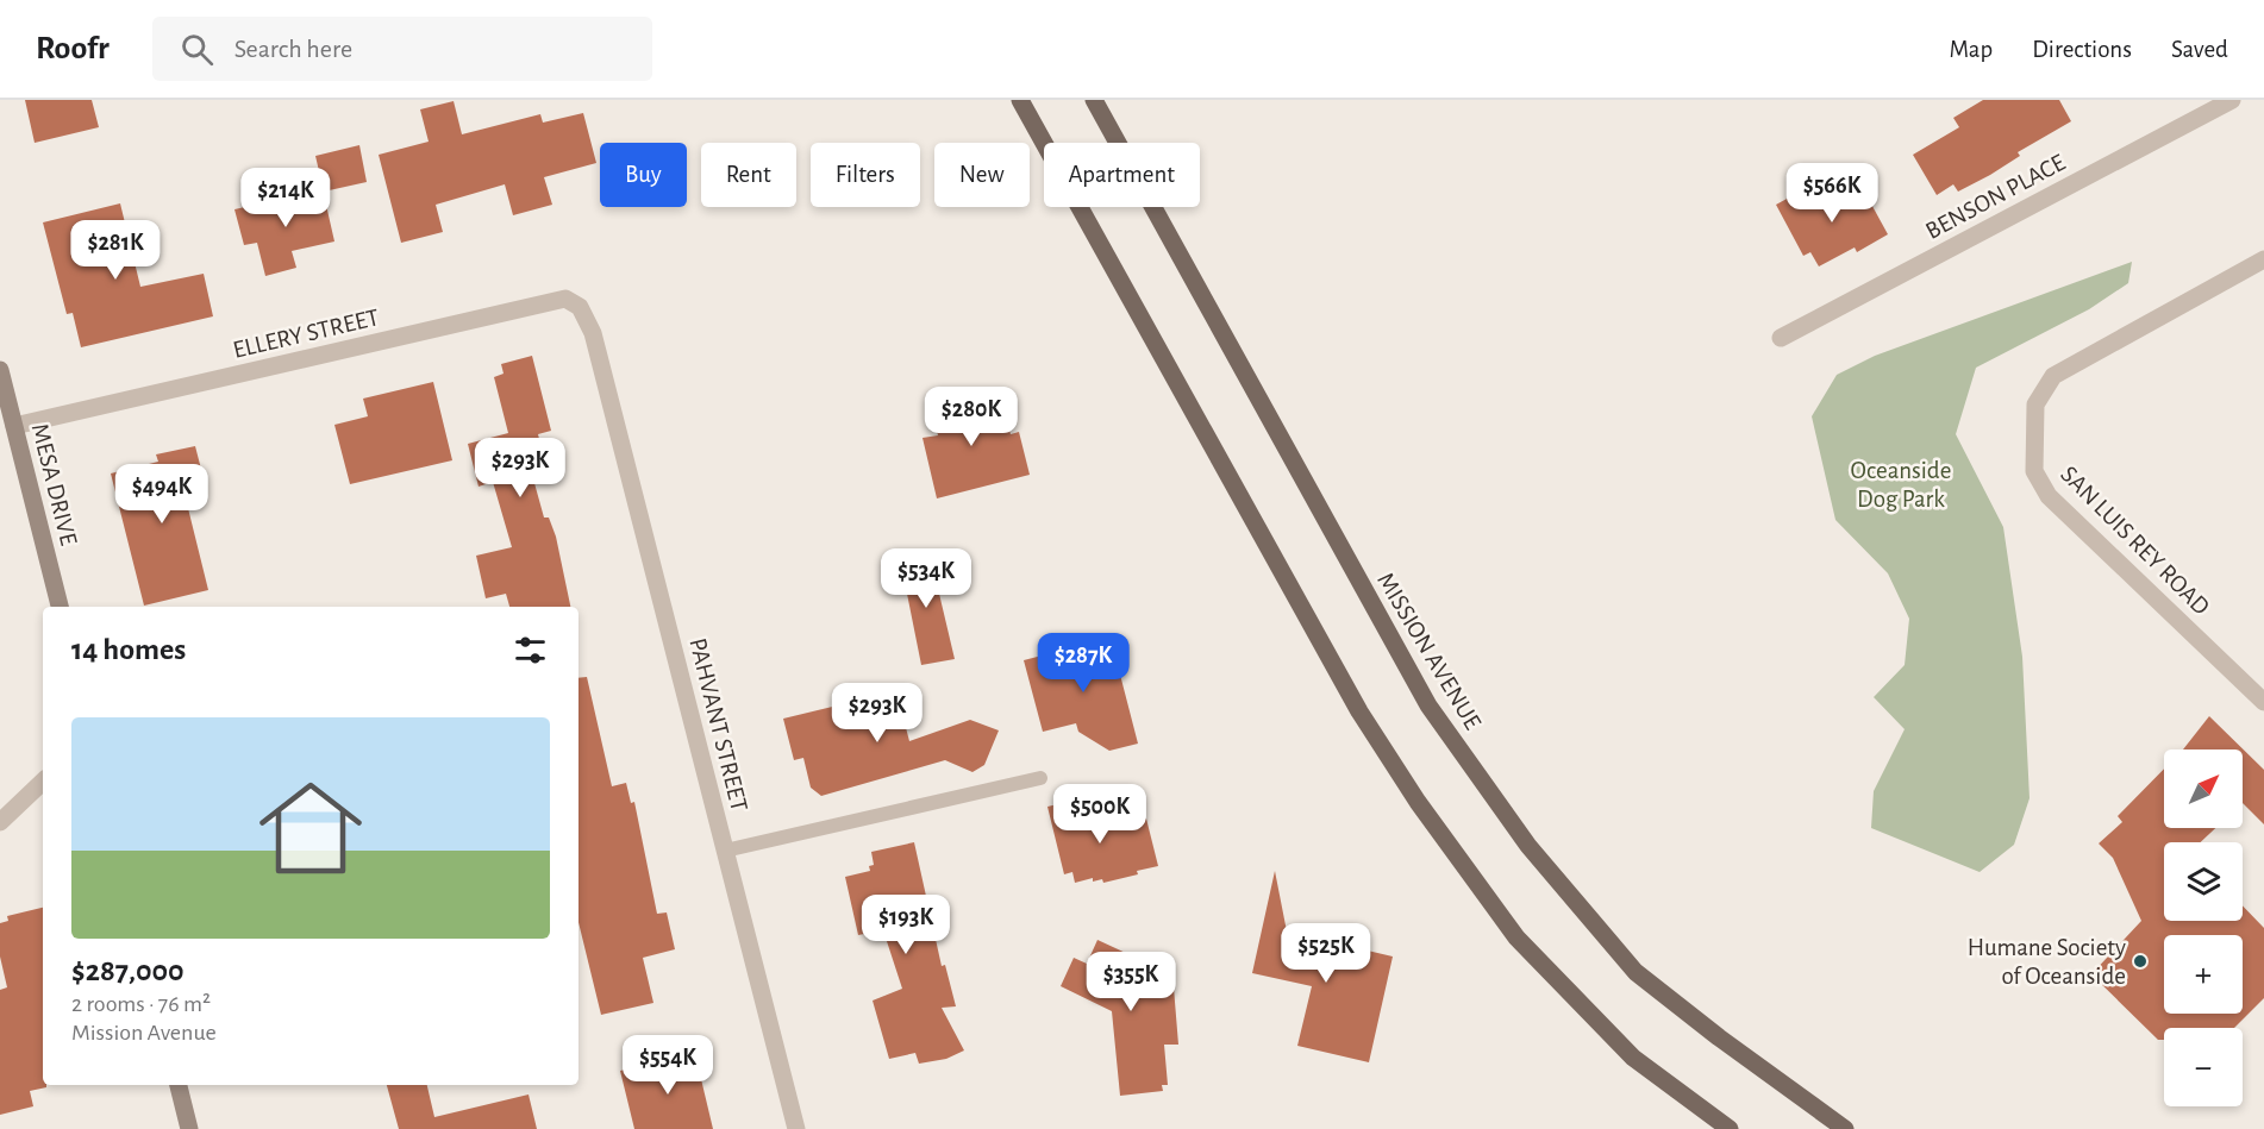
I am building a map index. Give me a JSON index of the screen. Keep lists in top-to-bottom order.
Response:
{
  "streets": {
    "main road": ["MESA DRIVE", "MISSION AVENUE"],
    "street": [
      "BENSON PLACE",
      "ELLERY STREET",
      "SAN LUIS REY ROAD",
      "PAHVANT STREET"
    ]
  },
  "crossings": [
    ["ELLERY STREET", "MESA DRIVE"],
    ["ELLERY STREET", "PAHVANT STREET"]
  ],
  "parks": ["Oceanside Dog Park"],
  "places": ["Humane Society of Oceanside"],
  "north": "top right",
  "page": {
    "header": "Roofr",
    "search": "Search here",
    "nav": ["Map", "Directions", "Saved"],
    "chip": [
      "Buy",
      "Rent",
      "Filters",
      "New",
      "Apartment"
    ],
    "price": [
      "$566K",
      "$214K",
      "$281K",
      "$280K",
      "$293K",
      "$494K",
      "$534K",
      "$287K",
      "$293K",
      "$500K",
      "$193K",
      "$525K",
      "$355K",
      "$554K"
    ],
    "heading": "14 homes",
    "list": [
      {
        "name": "$287,000",
        "note": "2 rooms · 76 m² · Mission Avenue"
      }
    ],
    "map_buttons": ["+", "−"]
  }
}
